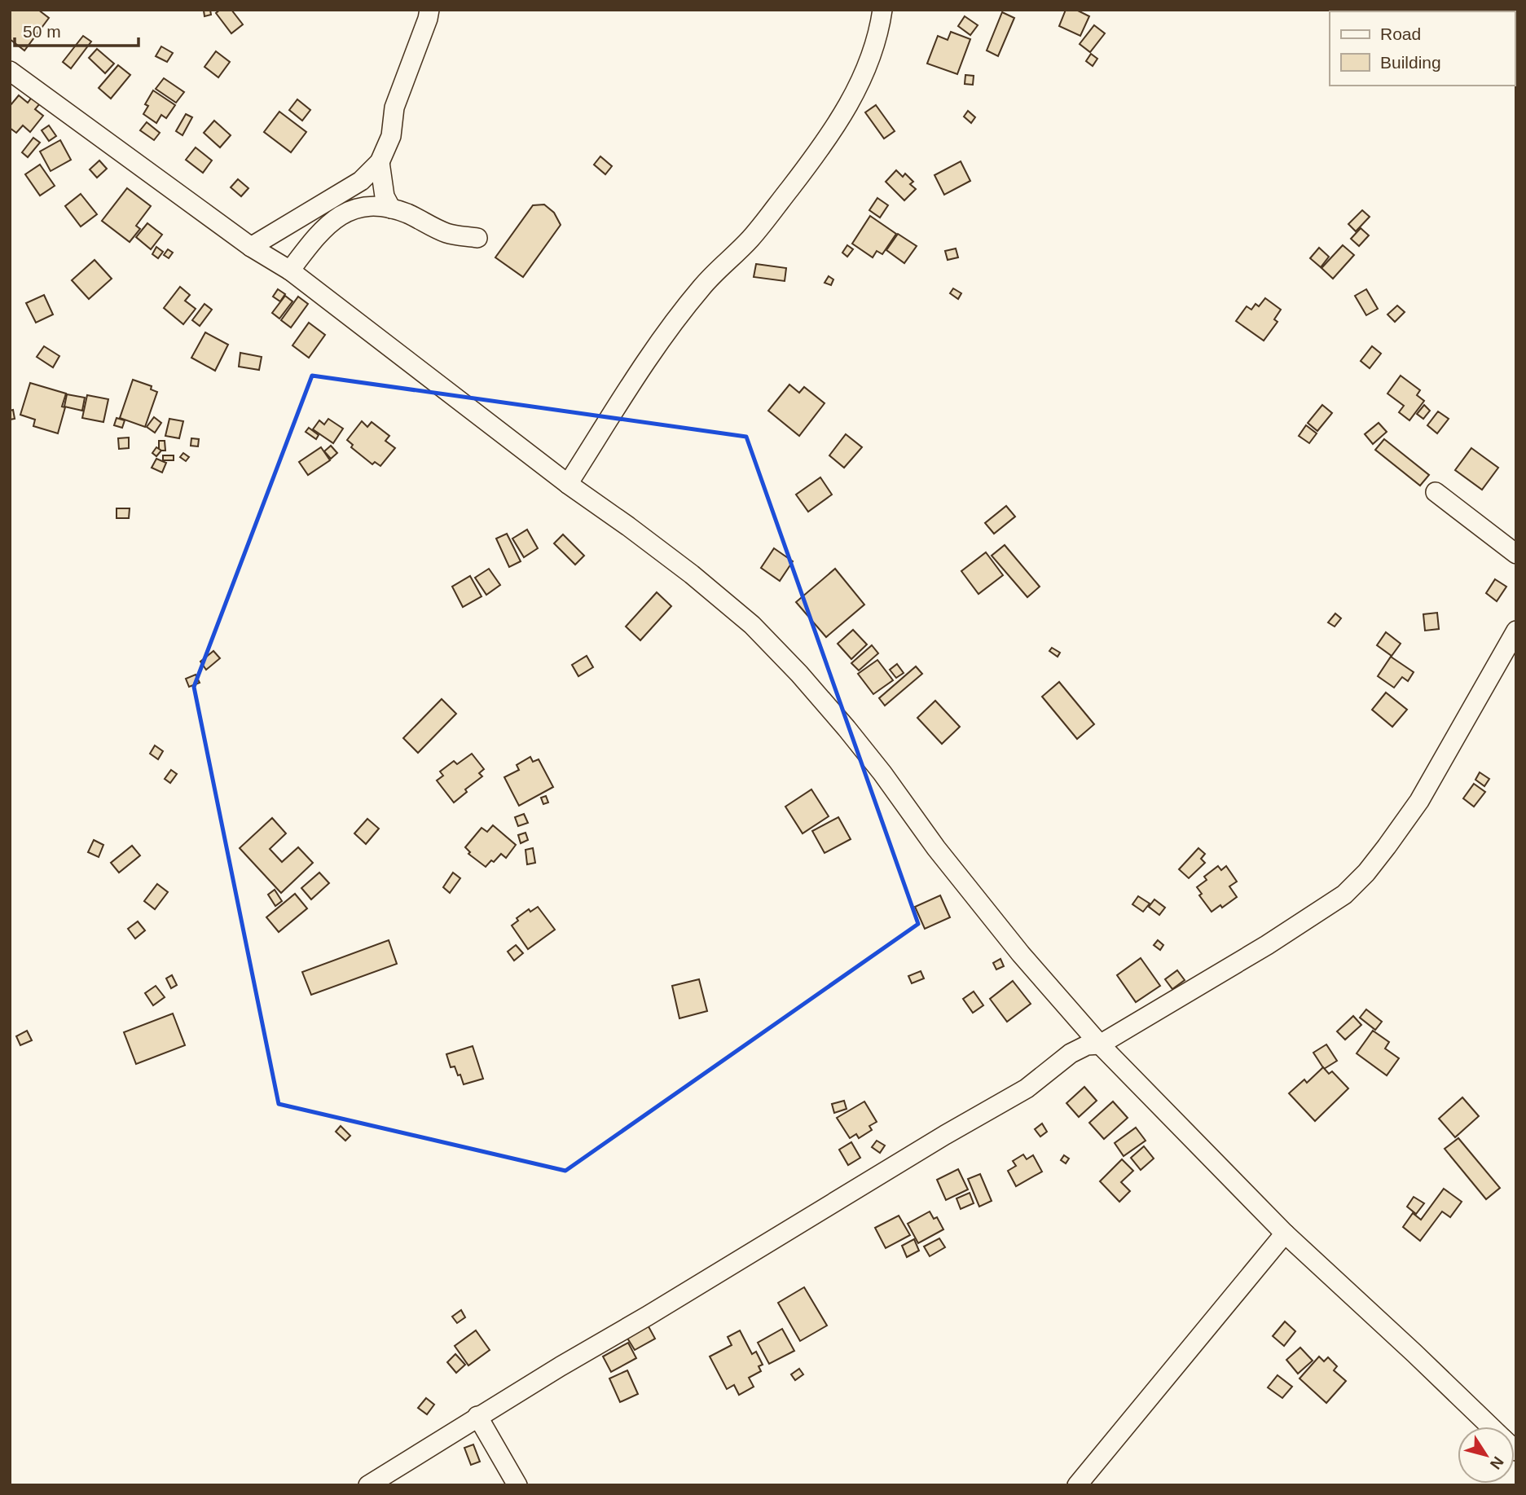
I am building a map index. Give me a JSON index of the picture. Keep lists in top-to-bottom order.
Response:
{
  "legend": ["Road", "Building"],
  "scale_bar": "50 m",
  "north": "bottom right"
}
